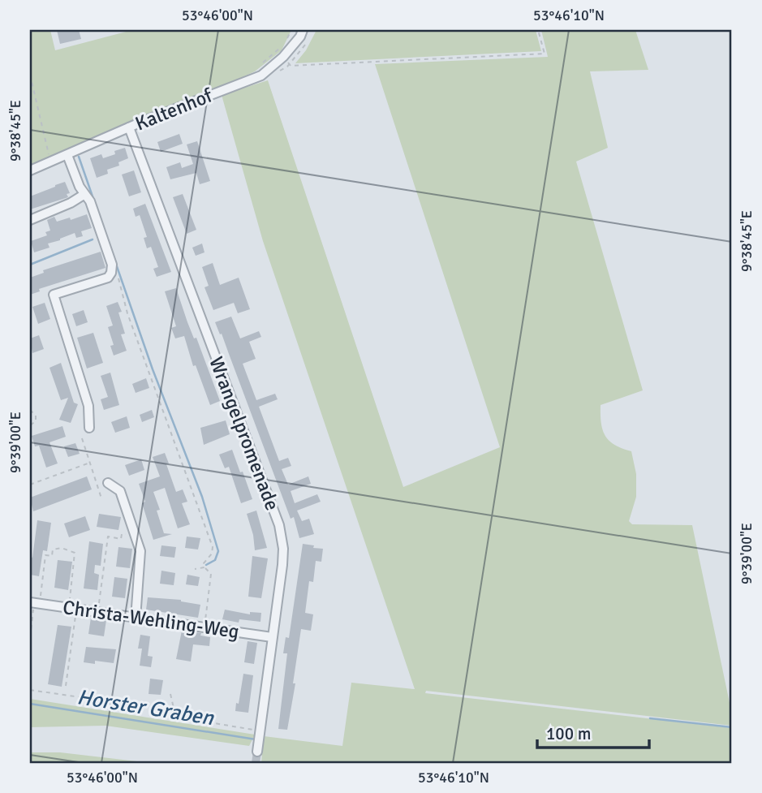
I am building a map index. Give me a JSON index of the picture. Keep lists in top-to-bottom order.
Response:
{
  "streets": {
    "street": ["Kaltenhof", "Wrangelpromenade", "Christa-Wehling-Weg"]
  },
  "crossings": [
    ["Kaltenhof", "Wrangelpromenade"],
    ["Wrangelpromenade", "Christa-Wehling-Weg"]
  ],
  "water": ["Horster Graben"],
  "scale_bar": "100 m",
  "coordinates": [
    "53°46'00\"N",
    "53°46'10\"N",
    "9°38'45\"E",
    "9°39'00\"E"
  ]
}
